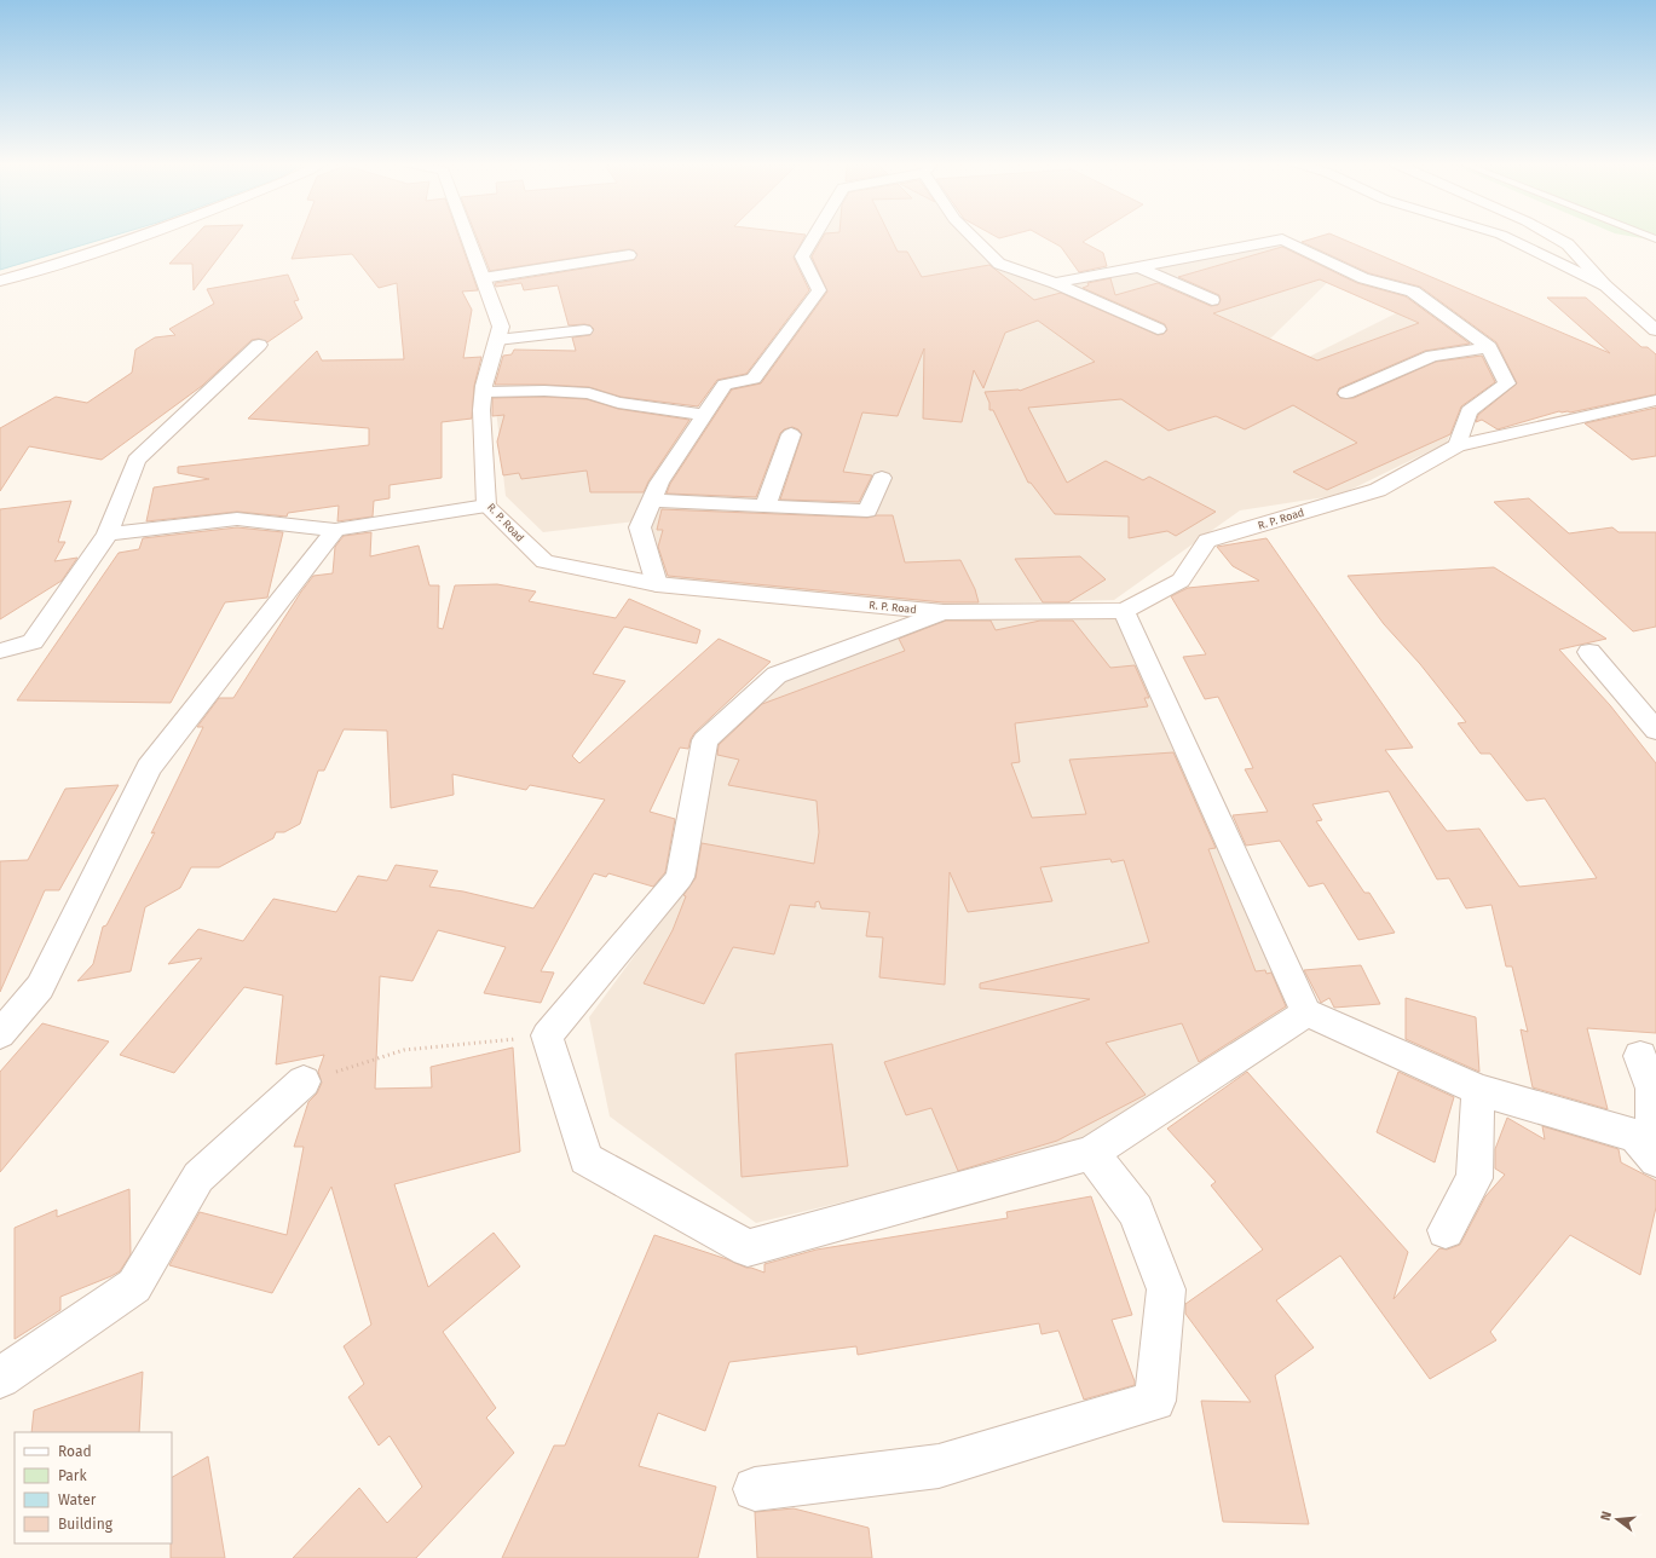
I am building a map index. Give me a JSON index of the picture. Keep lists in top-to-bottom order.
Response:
{
  "streets": {
    "street": ["R. P. Road"]
  },
  "legend": [
    "Road",
    "Park",
    "Water",
    "Building"
  ],
  "north": "left"
}
